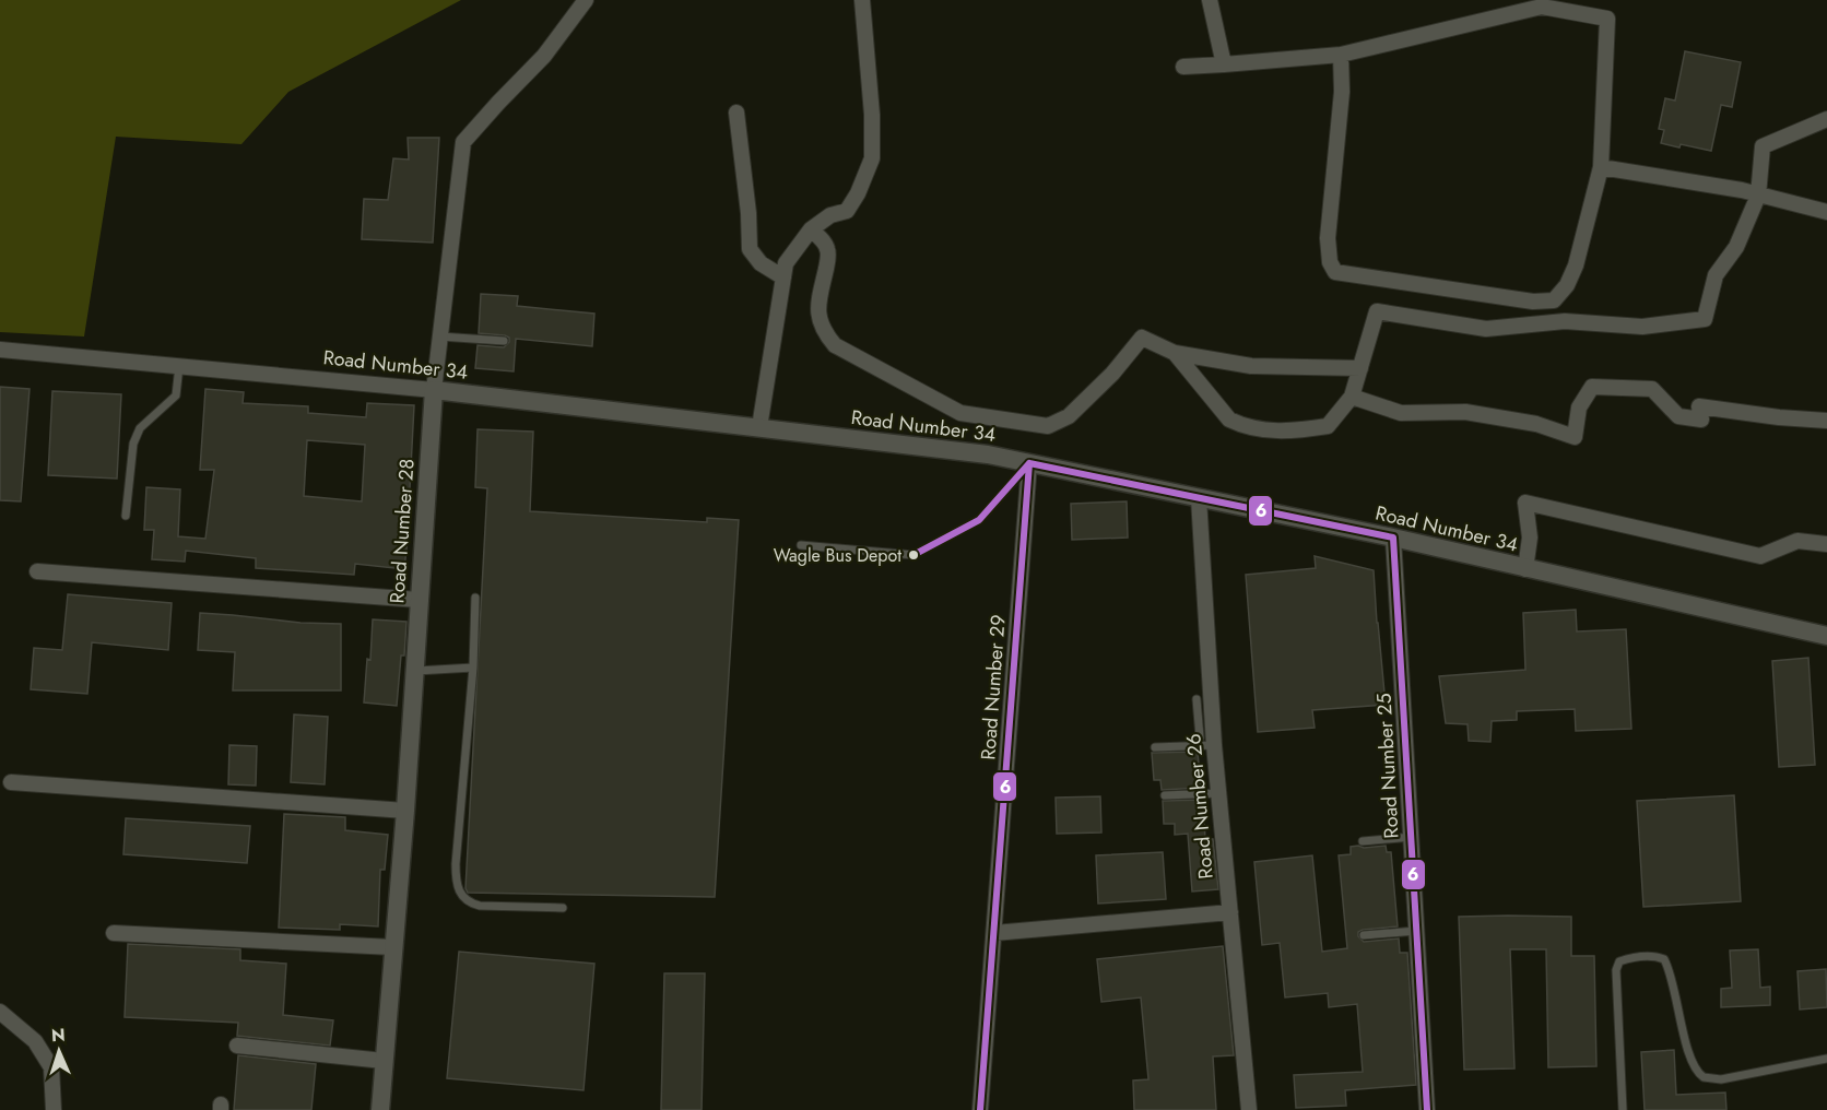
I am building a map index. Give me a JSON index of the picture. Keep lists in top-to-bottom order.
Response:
{
  "streets": {
    "street": [
      "Road Number 34",
      "Road Number 28",
      "Road Number 29",
      "Road Number 25",
      "Road Number 26"
    ]
  },
  "crossings": [
    ["Road Number 34", "Road Number 28"],
    ["Road Number 34", "Road Number 29"],
    ["Road Number 34", "Road Number 25"],
    ["Road Number 34", "Road Number 26"]
  ],
  "places": ["Wagle Bus Depot"],
  "lines": ["transit line 6"],
  "north": "top"
}
